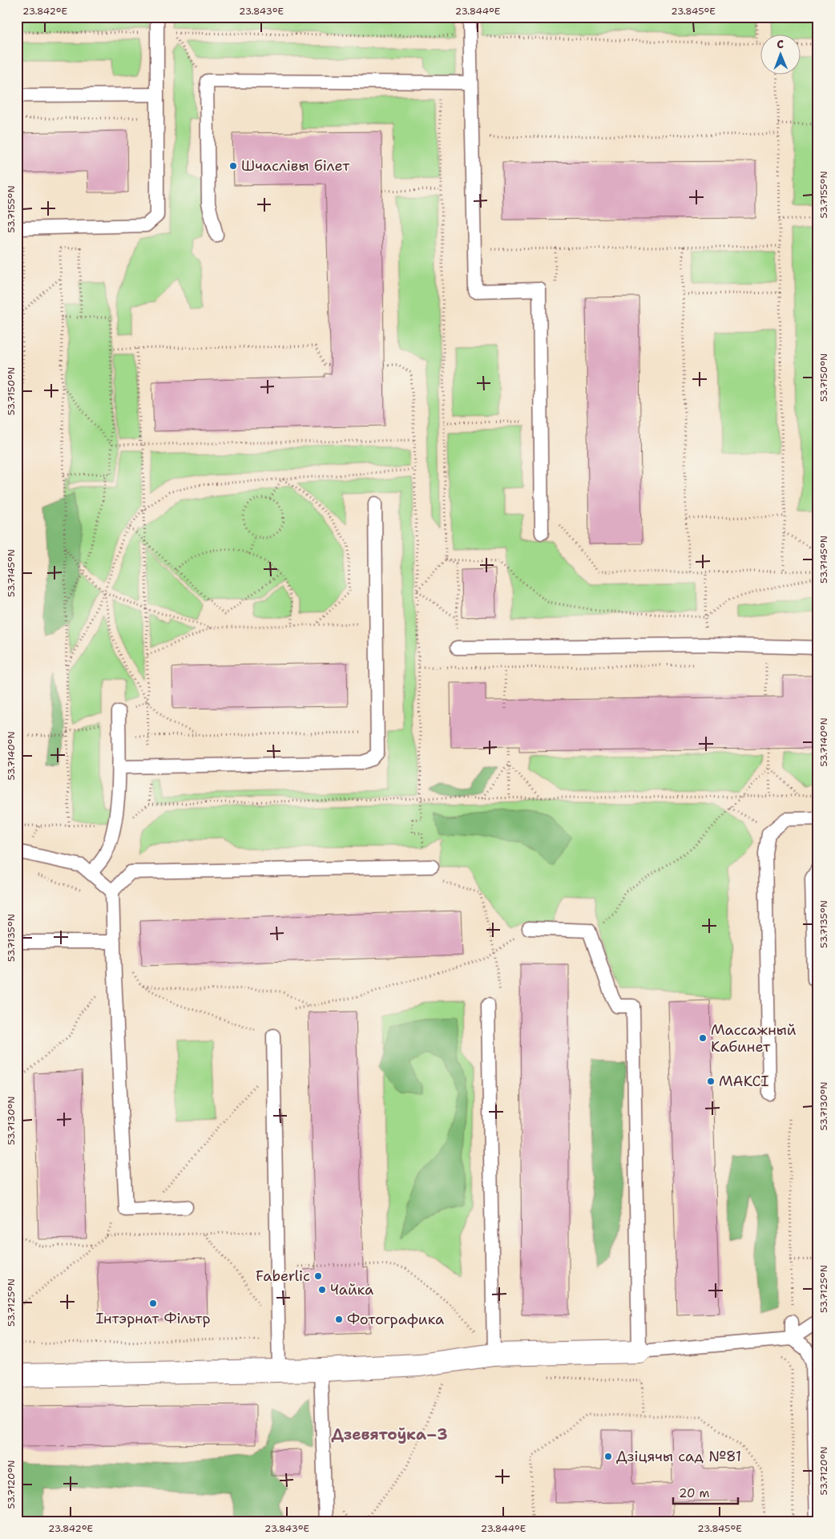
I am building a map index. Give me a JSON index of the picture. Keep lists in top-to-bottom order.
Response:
{
  "districts": ["Дзевятоўка–3"],
  "places": [
    "Шчаслівы білет",
    "Массажный Кабинет",
    "МАКСІ",
    "Faberlic",
    "Чайка",
    "Інтэрнат Фільтр",
    "Фотографика",
    "Дзіцячы сад №81"
  ],
  "scale_bar": "20 m",
  "north": "top",
  "coordinates": [
    "23.842°E",
    "23.843°E",
    "23.844°E",
    "23.845°E",
    "53.7155°N",
    "53.7150°N",
    "53.7145°N",
    "53.7140°N",
    "53.7135°N",
    "53.7130°N",
    "53.7125°N",
    "53.7120°N"
  ]
}
